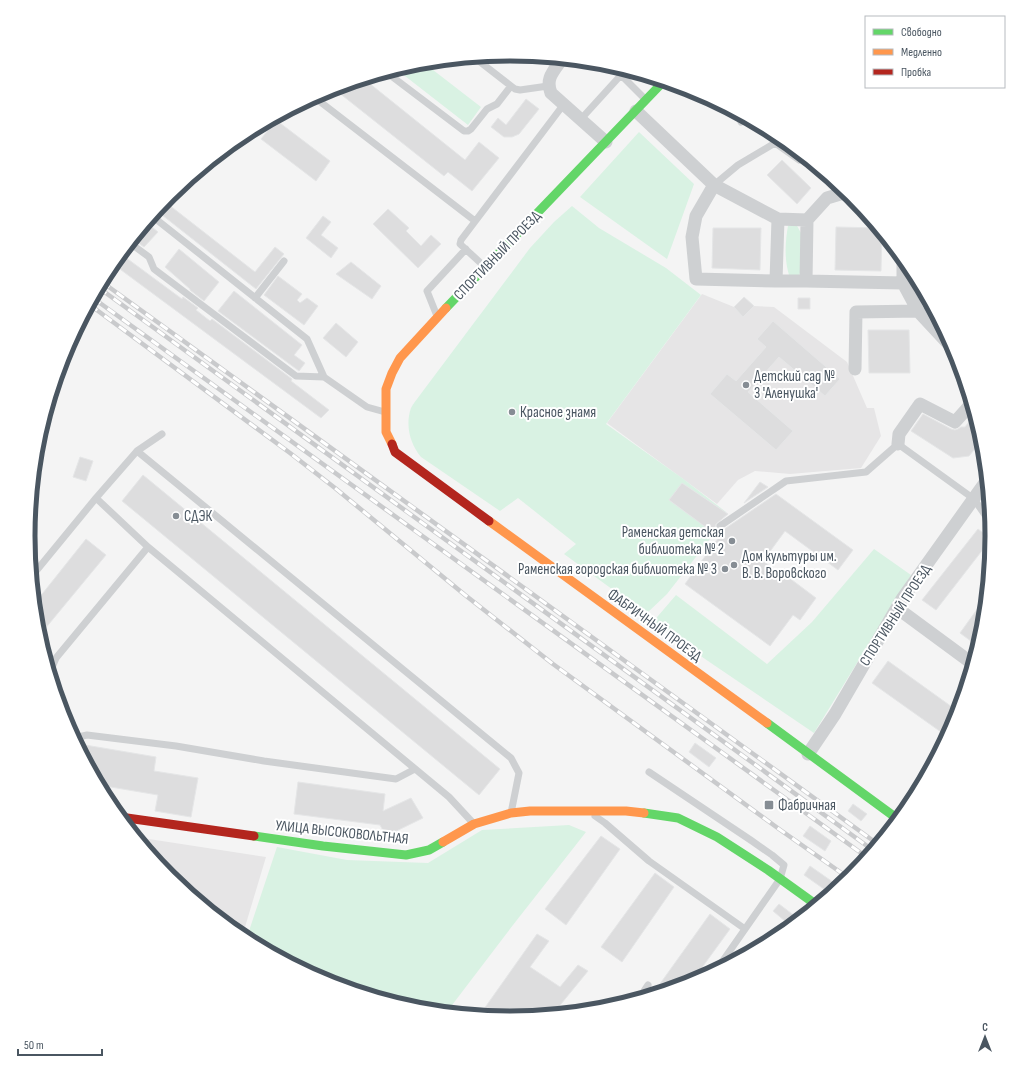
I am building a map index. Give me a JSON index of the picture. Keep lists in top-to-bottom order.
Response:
{
  "streets": {
    "main road": ["СПОРТИВНЫЙ ПРОЕЗД", "ФАБРИЧНЫЙ ПРОЕЗД", "УЛИЦА ВЫСОКОВОЛЬТНАЯ"]
  },
  "crossings": [
    ["СПОРТИВНЫЙ ПРОЕЗД", "ФАБРИЧНЫЙ ПРОЕЗД"]
  ],
  "places": {
    "other": [
      "Детский сад № 3 'Аленушка'",
      "Красное знамя",
      "СДЭК",
      "Раменская детская библиотека № 2",
      "Дом культуры им. В. В. Воровского",
      "Раменская городская библиотека № 3"
    ],
    "transit": ["Фабричная"]
  },
  "legend": ["Свободно", "Медленно", "Пробка"],
  "scale_bar": "50 m",
  "north": "top"
}
